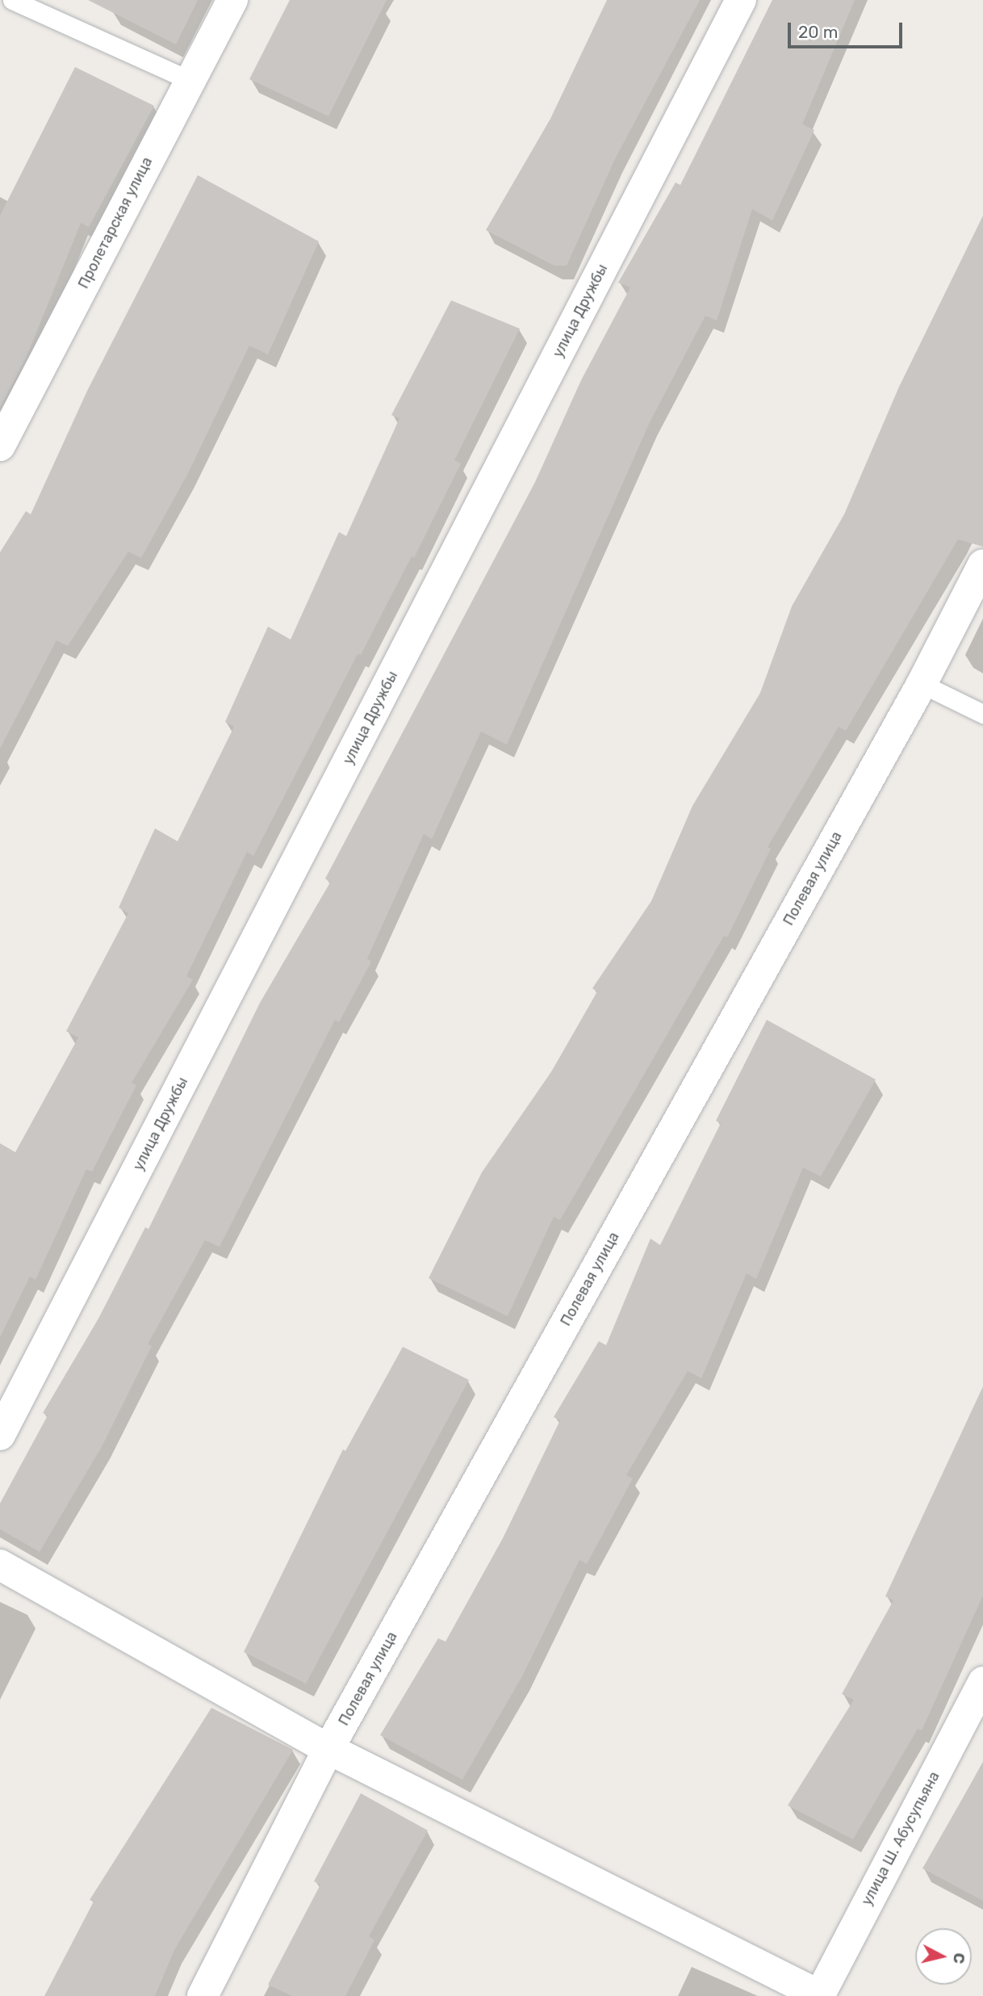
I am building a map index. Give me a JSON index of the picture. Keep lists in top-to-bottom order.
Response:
{
  "streets": {
    "street": [
      "Пролетарская улица",
      "улица Дружбы",
      "Полевая улица",
      "улица Ш. Абусупьяна"
    ]
  },
  "scale_bar": "20 m",
  "north": "right"
}
